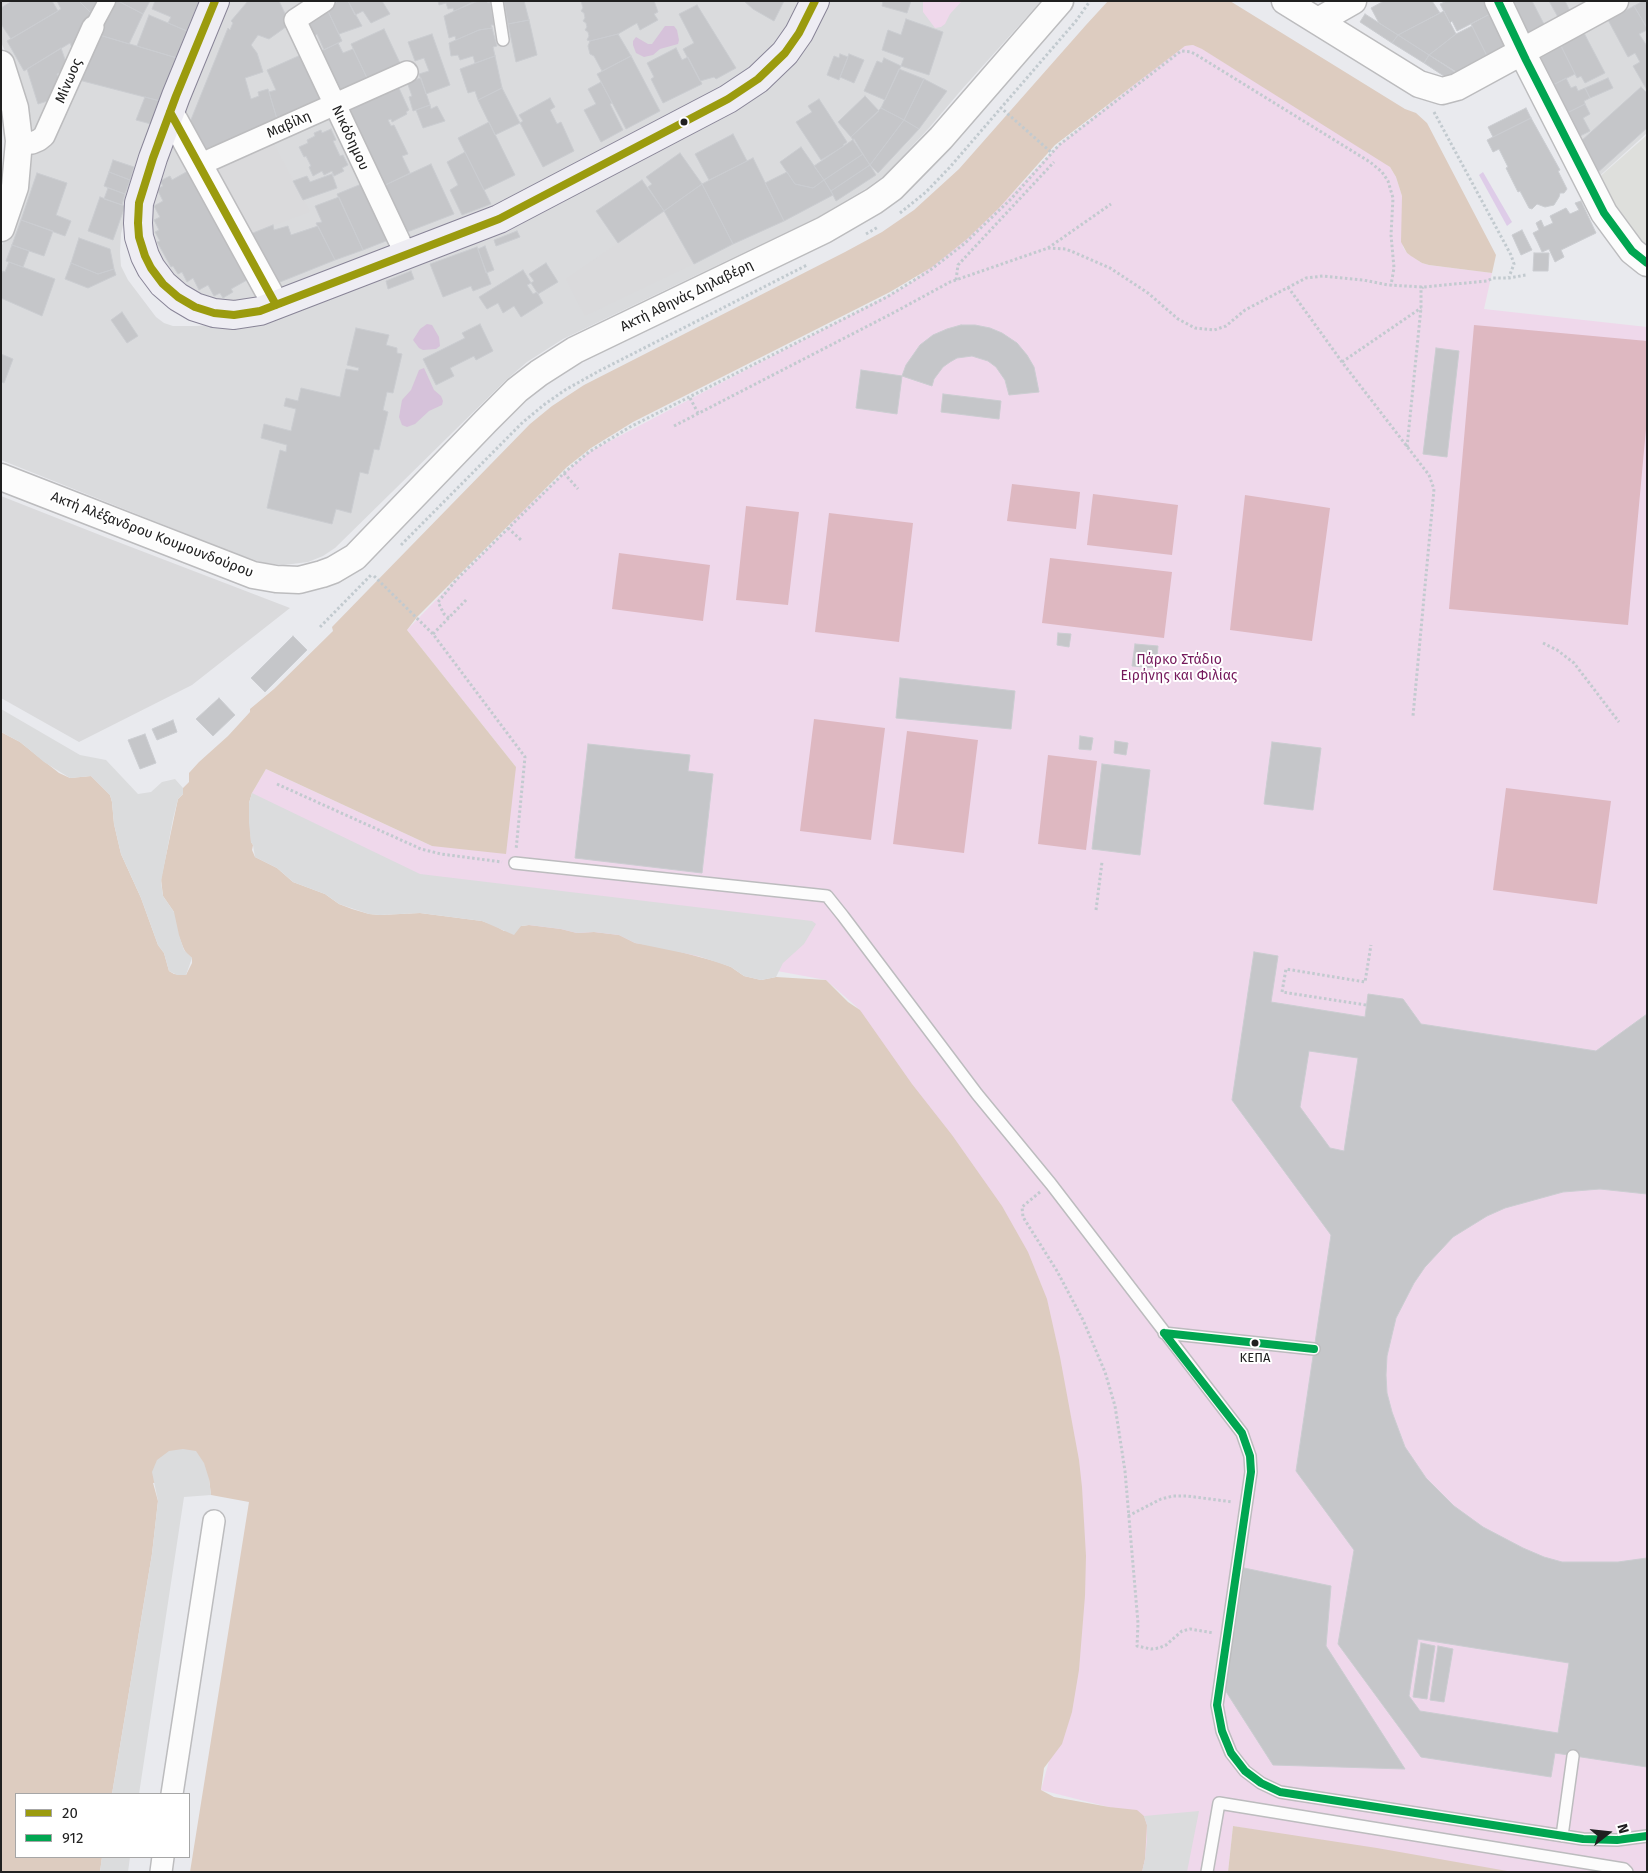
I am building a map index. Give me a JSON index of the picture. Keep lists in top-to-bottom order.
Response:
{
  "streets": {
    "street": [
      "Μίνωος",
      "Μαβίλη",
      "Νικόδημου",
      "Ακτή Αθηνάς Δηλαβέρη",
      "Ακτή Αλέξανδρου Κουμουνδούρου"
    ]
  },
  "crossings": [
    ["Μαβίλη", "Νικόδημου"],
    ["Ακτή Αθηνάς Δηλαβέρη", "Ακτή Αλέξανδρου Κουμουνδούρου"]
  ],
  "parks": ["Πάρκο Στάδιο Ειρήνης και Φιλίας"],
  "places": ["ΚΕΠΑ"],
  "lines": ["transit line 20", "transit line 912"],
  "legend": ["20", "912"],
  "north": "right"
}
